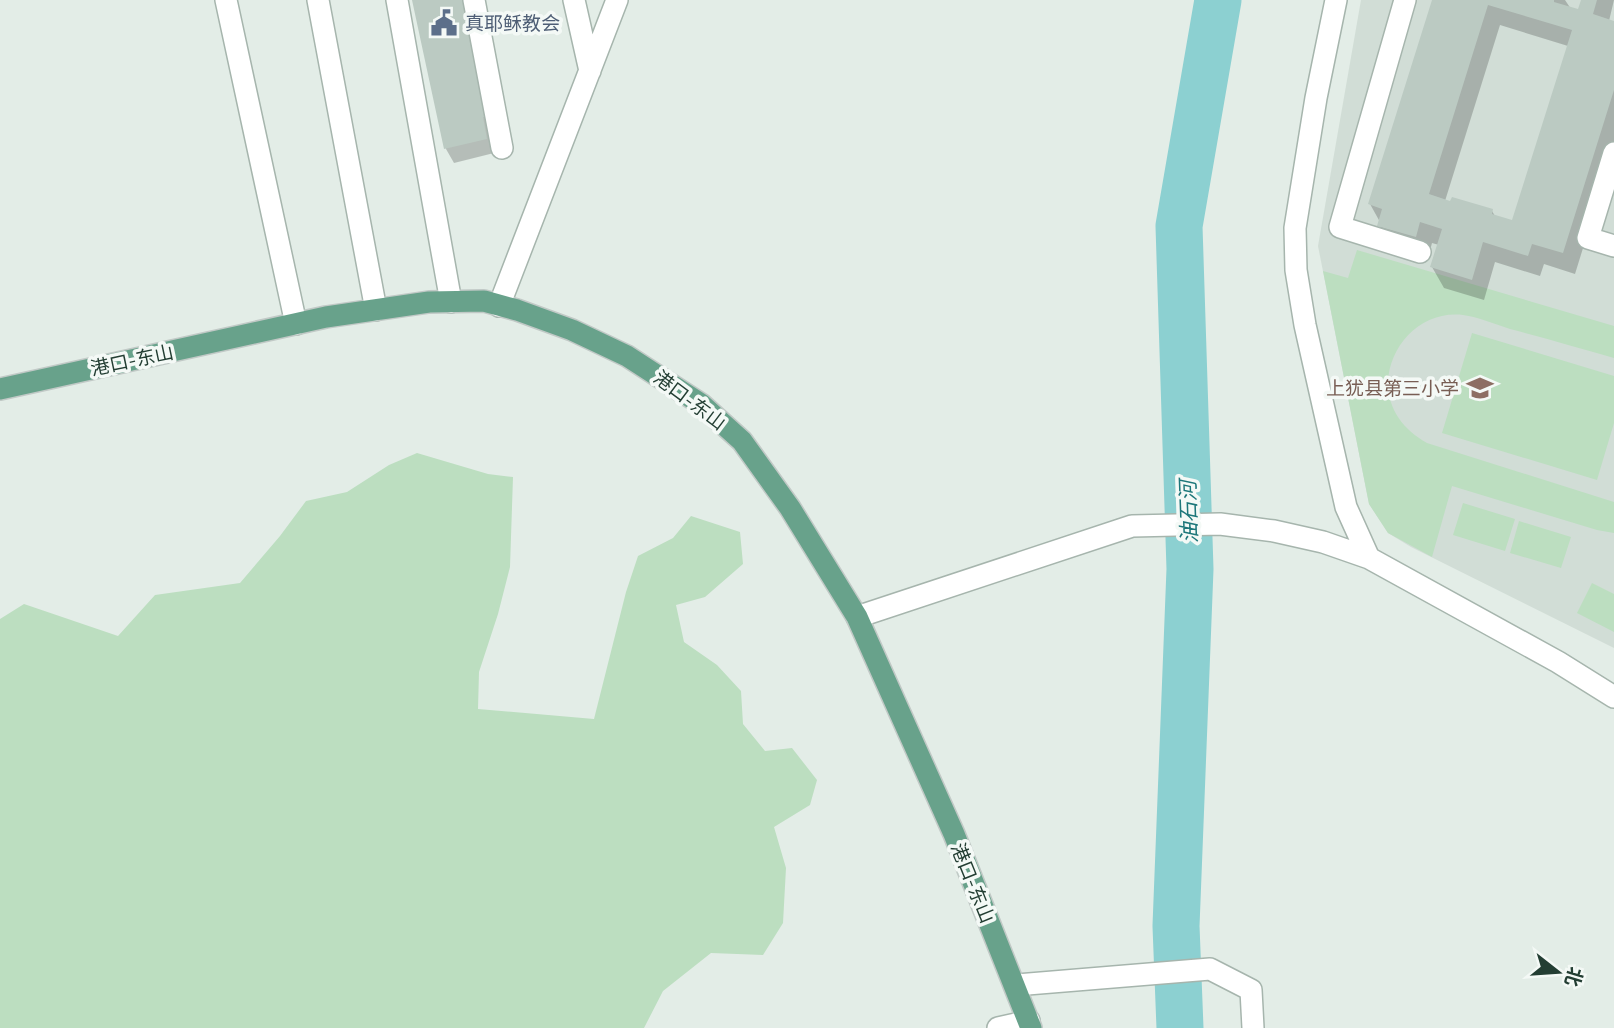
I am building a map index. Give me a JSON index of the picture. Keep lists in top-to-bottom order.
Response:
{
  "streets": {
    "main road": ["港口-东山"]
  },
  "water": ["油石河"],
  "places": {
    "public building": ["真耶稣教会"],
    "school or university": ["上犹县第三小学"]
  },
  "north": "right"
}
